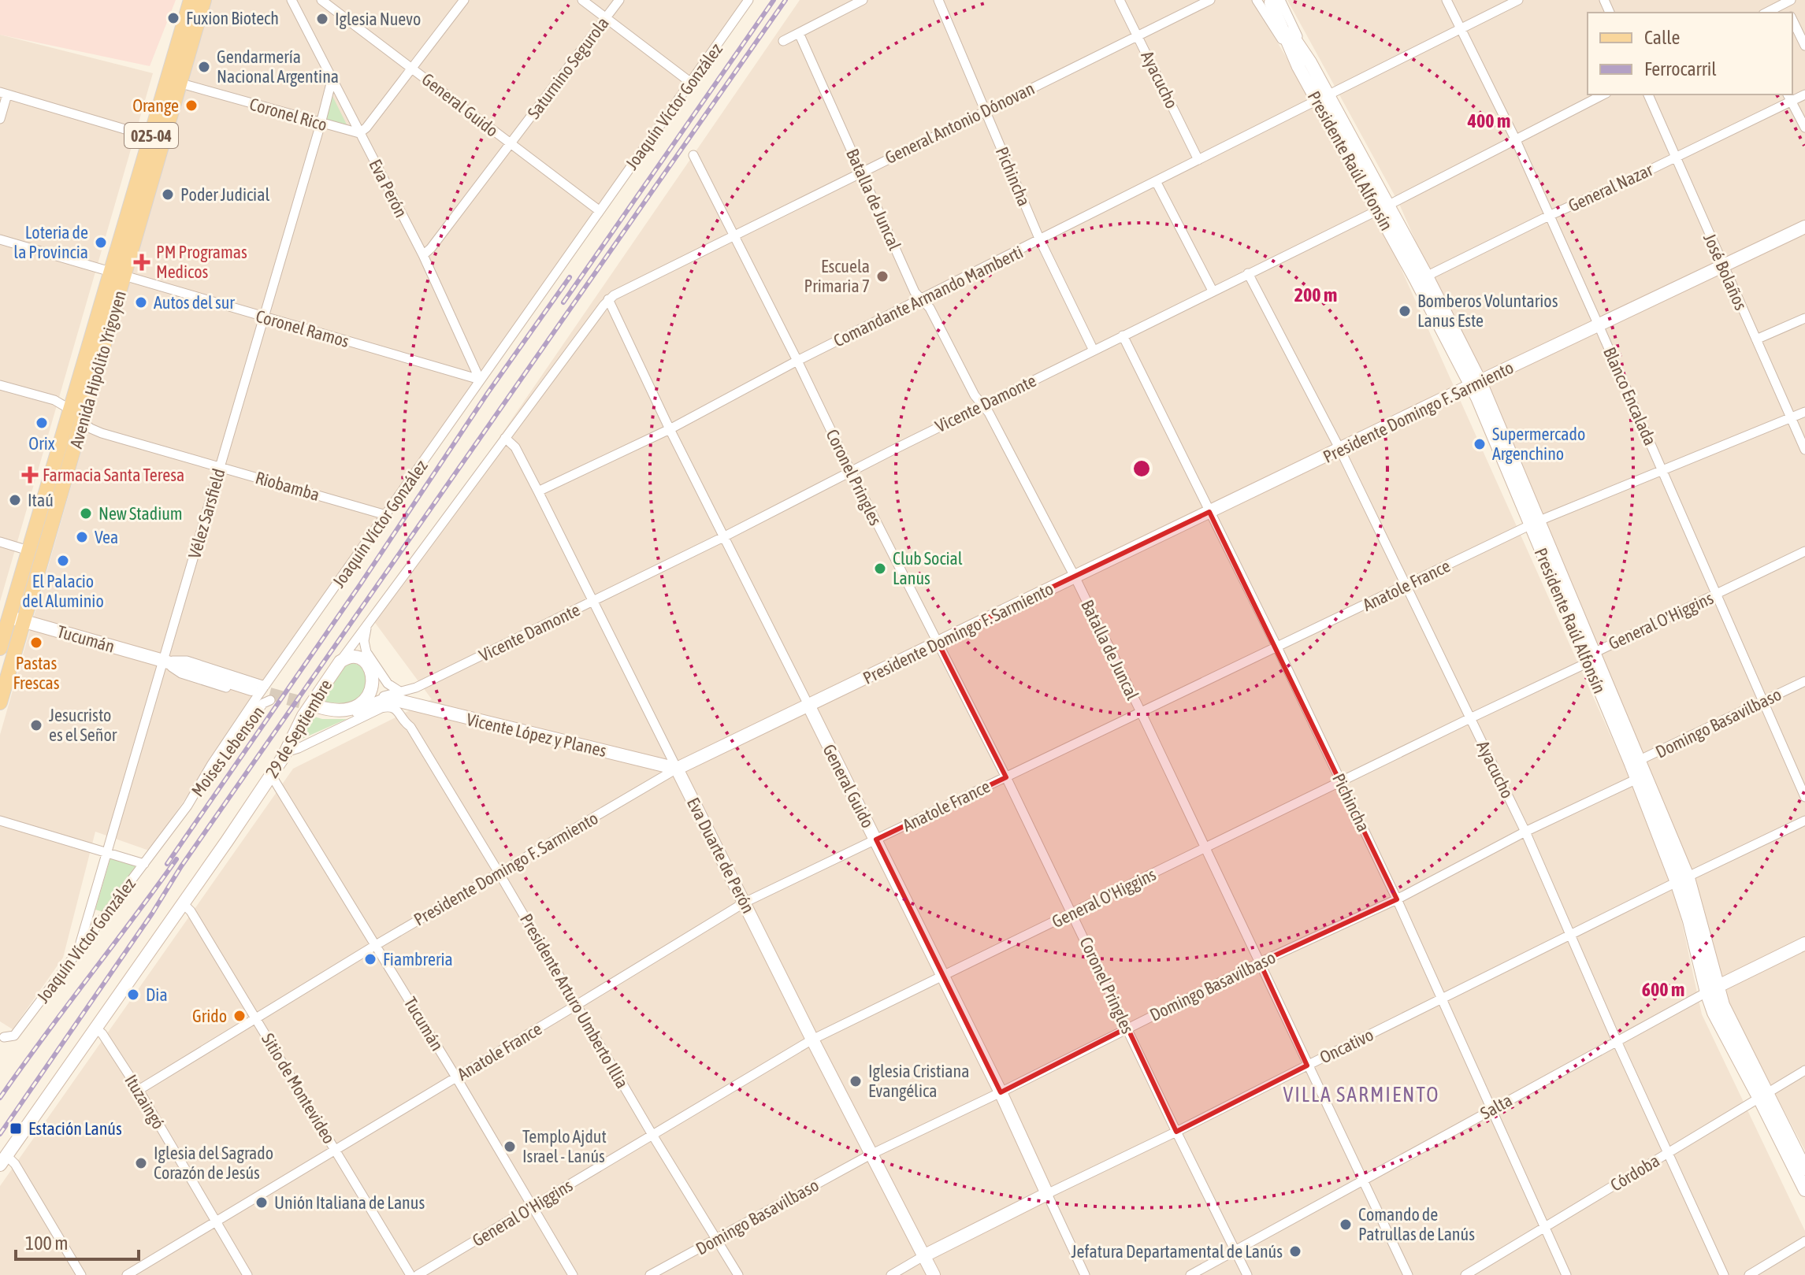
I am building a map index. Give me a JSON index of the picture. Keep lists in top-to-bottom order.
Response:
{
  "streets": {
    "main road": [
      "General Guido",
      "025-04",
      "Presidente Raúl Alfonsín",
      "Avenida Hipólito Yrigoyen",
      "Presidente Domingo F. Sarmiento",
      "Tucumán",
      "29 de Septiembre",
      "Vicente López y Planes",
      "Moises Lebenson",
      "Eva Duarte de Perón",
      "Oncativo",
      "Salta"
    ],
    "street": [
      "Saturnino Segurola",
      "Ayacucho",
      "Joaquín Víctor González",
      "Coronel Rico",
      "General Antonio Dónovan",
      "Pichincha",
      "General Nazar",
      "Eva Perón",
      "Batalla de Juncal",
      "José Bolaños",
      "Comandante Armando Mamberti",
      "Coronel Ramos",
      "Blanco Encalada",
      "Vicente Damonte",
      "Coronel Pringles",
      "Riobamba",
      "Vélez Sarsfield",
      "Anatole France",
      "General O'Higgins",
      "Domingo Basavilbaso",
      "Presidente Arturo Umberto Illia",
      "Sitio de Montevideo",
      "Ituzaingó",
      "Córdoba"
    ]
  },
  "crossings": [
    ["Saturnino Segurola", "General Guido"],
    ["Saturnino Segurola", "Eva Perón"],
    ["Ayacucho", "General Antonio Dónovan"],
    ["Ayacucho", "Comandante Armando Mamberti"],
    ["Ayacucho", "Vicente Damonte"],
    ["Ayacucho", "Presidente Domingo F. Sarmiento"],
    ["Ayacucho", "Anatole France"],
    ["Ayacucho", "General O'Higgins"],
    ["Ayacucho", "Domingo Basavilbaso"],
    ["Ayacucho", "Oncativo"],
    ["Ayacucho", "Salta"],
    ["Ayacucho", "Córdoba"],
    ["General Guido", "Joaquín Víctor González"],
    ["General Guido", "General Antonio Dónovan"],
    ["General Guido", "Comandante Armando Mamberti"],
    ["General Guido", "Vicente Damonte"],
    ["General Guido", "Presidente Domingo F. Sarmiento"],
    ["General Guido", "Anatole France"],
    ["General Guido", "General O'Higgins"],
    ["General Guido", "Domingo Basavilbaso"],
    ["General Guido", "29 de Septiembre"],
    ["General Guido", "Oncativo"],
    ["Joaquín Víctor González", "Eva Perón"],
    ["Joaquín Víctor González", "Coronel Ramos"],
    ["Joaquín Víctor González", "Riobamba"],
    ["Joaquín Víctor González", "Vélez Sarsfield"],
    ["Joaquín Víctor González", "Moises Lebenson"],
    ["Coronel Rico", "Eva Perón"],
    ["Coronel Rico", "Avenida Hipólito Yrigoyen"],
    ["Coronel Rico", "Vélez Sarsfield"],
    ["General Antonio Dónovan", "Pichincha"],
    ["General Antonio Dónovan", "Batalla de Juncal"],
    ["General Antonio Dónovan", "Coronel Pringles"],
    ["General Antonio Dónovan", "29 de Septiembre"],
    ["Presidente Raúl Alfonsín", "General Nazar"],
    ["Presidente Raúl Alfonsín", "Comandante Armando Mamberti"],
    ["Presidente Raúl Alfonsín", "Vicente Damonte"],
    ["Presidente Raúl Alfonsín", "Presidente Domingo F. Sarmiento"],
    ["Presidente Raúl Alfonsín", "Anatole France"],
    ["Presidente Raúl Alfonsín", "General O'Higgins"],
    ["Presidente Raúl Alfonsín", "Domingo Basavilbaso"],
    ["Presidente Raúl Alfonsín", "Oncativo"],
    ["Presidente Raúl Alfonsín", "Salta"],
    ["Presidente Raúl Alfonsín", "Córdoba"],
    ["Pichincha", "Comandante Armando Mamberti"],
    ["Pichincha", "Vicente Damonte"],
    ["Pichincha", "Presidente Domingo F. Sarmiento"],
    ["Pichincha", "Anatole France"],
    ["Pichincha", "General O'Higgins"],
    ["Pichincha", "Domingo Basavilbaso"],
    ["Pichincha", "Oncativo"],
    ["Pichincha", "Salta"],
    ["Pichincha", "Córdoba"],
    ["General Nazar", "José Bolaños"],
    ["General Nazar", "Blanco Encalada"],
    ["Eva Perón", "Coronel Ramos"],
    ["Eva Perón", "Vélez Sarsfield"],
    ["Batalla de Juncal", "Comandante Armando Mamberti"],
    ["Batalla de Juncal", "Vicente Damonte"],
    ["Batalla de Juncal", "Presidente Domingo F. Sarmiento"],
    ["Batalla de Juncal", "Anatole France"],
    ["Batalla de Juncal", "General O'Higgins"],
    ["Batalla de Juncal", "Domingo Basavilbaso"],
    ["Batalla de Juncal", "Oncativo"],
    ["Batalla de Juncal", "Salta"],
    ["José Bolaños", "Presidente Domingo F. Sarmiento"],
    ["José Bolaños", "Anatole France"],
    ["Comandante Armando Mamberti", "Blanco Encalada"],
    ["Comandante Armando Mamberti", "Coronel Pringles"],
    ["Comandante Armando Mamberti", "Eva Duarte de Perón"],
    ["Coronel Ramos", "Avenida Hipólito Yrigoyen"],
    ["Coronel Ramos", "Vélez Sarsfield"],
    ["Avenida Hipólito Yrigoyen", "Riobamba"],
    ["Avenida Hipólito Yrigoyen", "Tucumán"],
    ["Blanco Encalada", "Vicente Damonte"],
    ["Blanco Encalada", "Presidente Domingo F. Sarmiento"],
    ["Blanco Encalada", "Anatole France"],
    ["Blanco Encalada", "General O'Higgins"],
    ["Blanco Encalada", "Domingo Basavilbaso"],
    ["Vicente Damonte", "Coronel Pringles"],
    ["Vicente Damonte", "29 de Septiembre"],
    ["Vicente Damonte", "Vicente López y Planes"],
    ["Vicente Damonte", "Eva Duarte de Perón"],
    ["Vicente Damonte", "Presidente Arturo Umberto Illia"],
    ["Presidente Domingo F. Sarmiento", "Coronel Pringles"],
    ["Presidente Domingo F. Sarmiento", "Tucumán"],
    ["Presidente Domingo F. Sarmiento", "Vicente López y Planes"],
    ["Presidente Domingo F. Sarmiento", "Eva Duarte de Perón"],
    ["Presidente Domingo F. Sarmiento", "Presidente Arturo Umberto Illia"],
    ["Presidente Domingo F. Sarmiento", "Sitio de Montevideo"],
    ["Presidente Domingo F. Sarmiento", "Ituzaingó"],
    ["Coronel Pringles", "Anatole France"],
    ["Coronel Pringles", "General O'Higgins"],
    ["Coronel Pringles", "Domingo Basavilbaso"],
    ["Coronel Pringles", "Oncativo"],
    ["Coronel Pringles", "Salta"],
    ["Riobamba", "Vélez Sarsfield"],
    ["Vélez Sarsfield", "Tucumán"],
    ["Vélez Sarsfield", "Moises Lebenson"],
    ["Anatole France", "Tucumán"],
    ["Anatole France", "Eva Duarte de Perón"],
    ["Anatole France", "Presidente Arturo Umberto Illia"],
    ["Anatole France", "Sitio de Montevideo"],
    ["Anatole France", "Ituzaingó"],
    ["General O'Higgins", "Tucumán"],
    ["General O'Higgins", "Eva Duarte de Perón"],
    ["General O'Higgins", "Presidente Arturo Umberto Illia"],
    ["Tucumán", "29 de Septiembre"],
    ["Tucumán", "Moises Lebenson"],
    ["Domingo Basavilbaso", "Eva Duarte de Perón"],
    ["Domingo Basavilbaso", "Presidente Arturo Umberto Illia"],
    ["29 de Septiembre", "Eva Duarte de Perón"],
    ["29 de Septiembre", "Presidente Arturo Umberto Illia"],
    ["29 de Septiembre", "Sitio de Montevideo"],
    ["29 de Septiembre", "Ituzaingó"],
    ["Vicente López y Planes", "Eva Duarte de Perón"],
    ["Vicente López y Planes", "Presidente Arturo Umberto Illia"],
    ["Eva Duarte de Perón", "Oncativo"]
  ],
  "districts": ["VILLA SARMIENTO"],
  "places": {
    "other": [
      "Fuxion Biotech",
      "Iglesia Nuevo",
      "Gendarmería Nacional Argentina",
      "Orange",
      "Poder Judicial",
      "Loteria de la Provincia",
      "Escuela Primaria 7",
      "Autos del sur",
      "Bomberos Voluntarios Lanus Este",
      "Orix",
      "Supermercado Argenchino",
      "Itaú",
      "New Stadium",
      "Vea",
      "El Palacio del Aluminio",
      "Club Social Lanus",
      "Pastas Frescas",
      "Jesucristo es el Señor",
      "Fiambreria",
      "Dia",
      "Grido",
      "Iglesia Cristiana Evangélica",
      "Templo Ajdut Israel - Lanús",
      "Iglesia del Sagrado Corazón de Jesús",
      "Unión Italiana de Lanus",
      "Comando de Patrullas de Lanús",
      "Jefatura Departamental de Lanús"
    ],
    "health": ["PM Programas Medicos", "Farmacia Santa Teresa"],
    "transit": ["Estación Lanús"]
  },
  "legend": ["Calle", "Ferrocarril"],
  "scale_bar": "100 m",
  "rings": ["400 m", "200 m", "600 m"]
}
